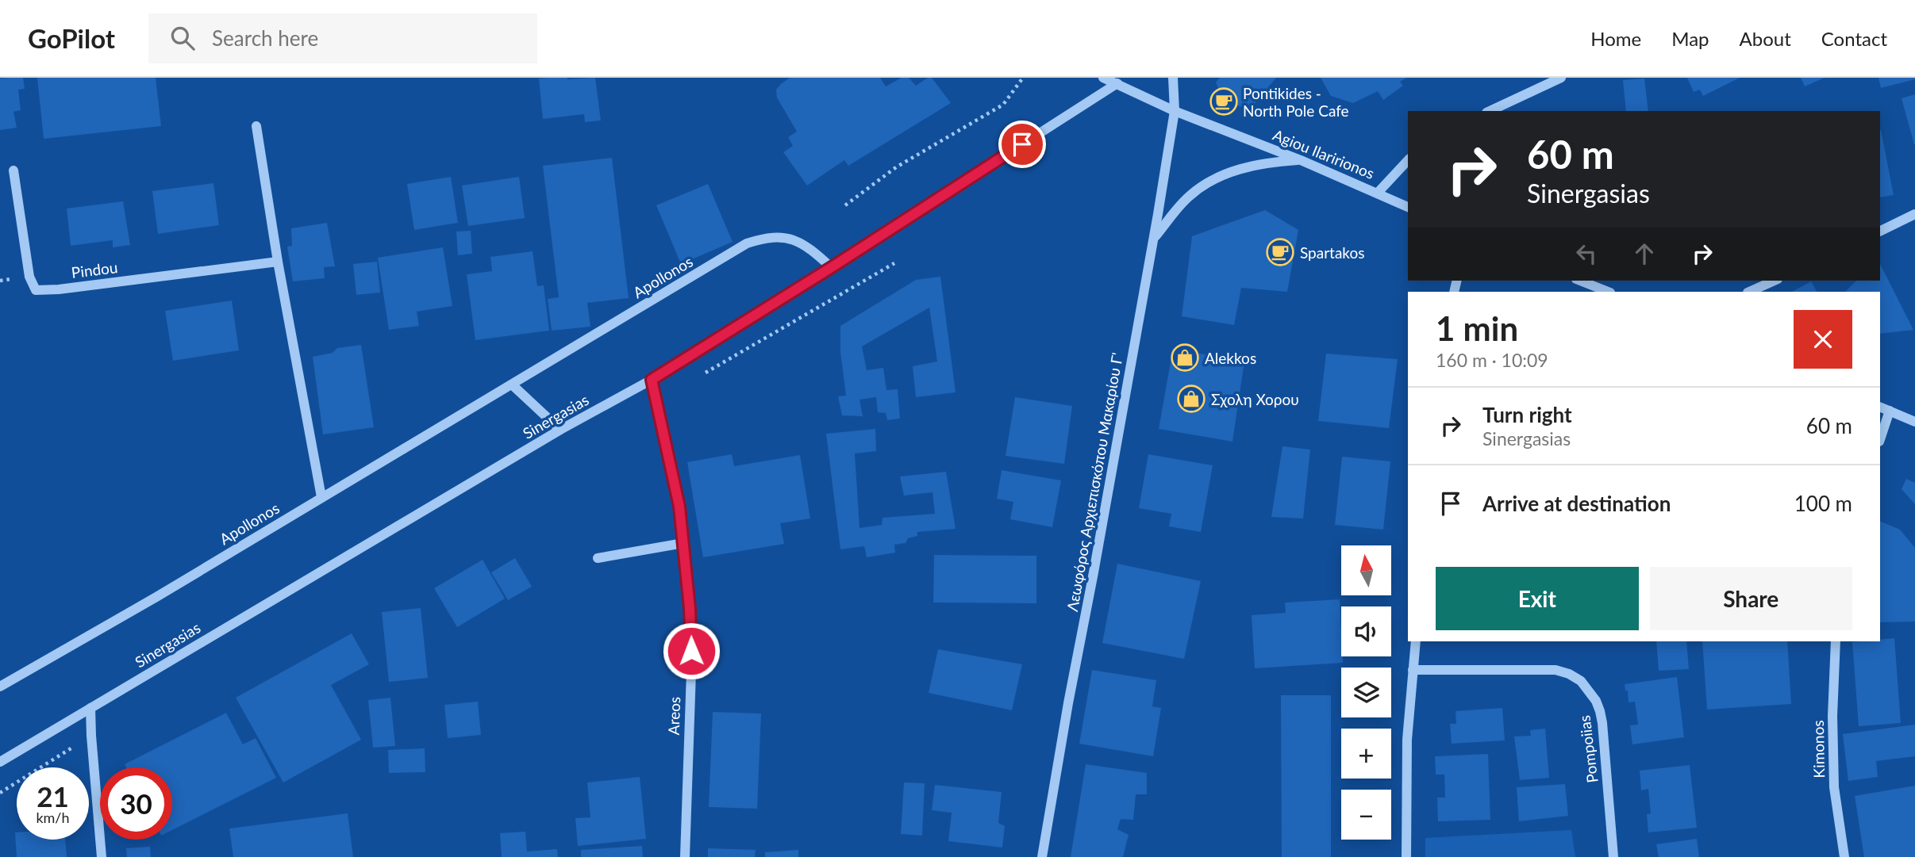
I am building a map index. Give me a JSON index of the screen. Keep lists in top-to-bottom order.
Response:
{
  "streets": {
    "street": [
      "Agiou Ilaririonos",
      "Pindou",
      "Apollonos",
      "Sinergasias",
      "Λεωφόρος Αρχιεπισκόπου Μακαρίου Γ'",
      "Areos",
      "Pompoiias",
      "Kimonos"
    ]
  },
  "crossings": [
    ["Agiou Ilaririonos", "Sinergasias"],
    ["Agiou Ilaririonos", "Λεωφόρος Αρχιεπισκόπου Μακαρίου Γ'"],
    ["Apollonos", "Sinergasias"],
    ["Sinergasias", "Areos"]
  ],
  "places": {
    "cafe": ["Pontikides - North Pole Cafe", "Spartakos"],
    "shop": ["Alekkos", "Σχολη Χορου"]
  },
  "north": "top",
  "page": {
    "header": "GoPilot",
    "search": "Search here",
    "nav": [
      "Home",
      "Map",
      "About",
      "Contact"
    ],
    "turn": ["60 m", "Sinergasias"],
    "heading": ["1 min", "160 m · 10:09"],
    "list": [
      {
        "name": "Turn right",
        "note": "Sinergasias",
        "value": "60 m"
      },
      {
        "name": "Arrive at destination",
        "value": "100 m"
      }
    ],
    "map_buttons": ["+", "−"],
    "buttons": ["Exit", "Share"],
    "speed": "21 km/h",
    "limit": "30"
  }
}
